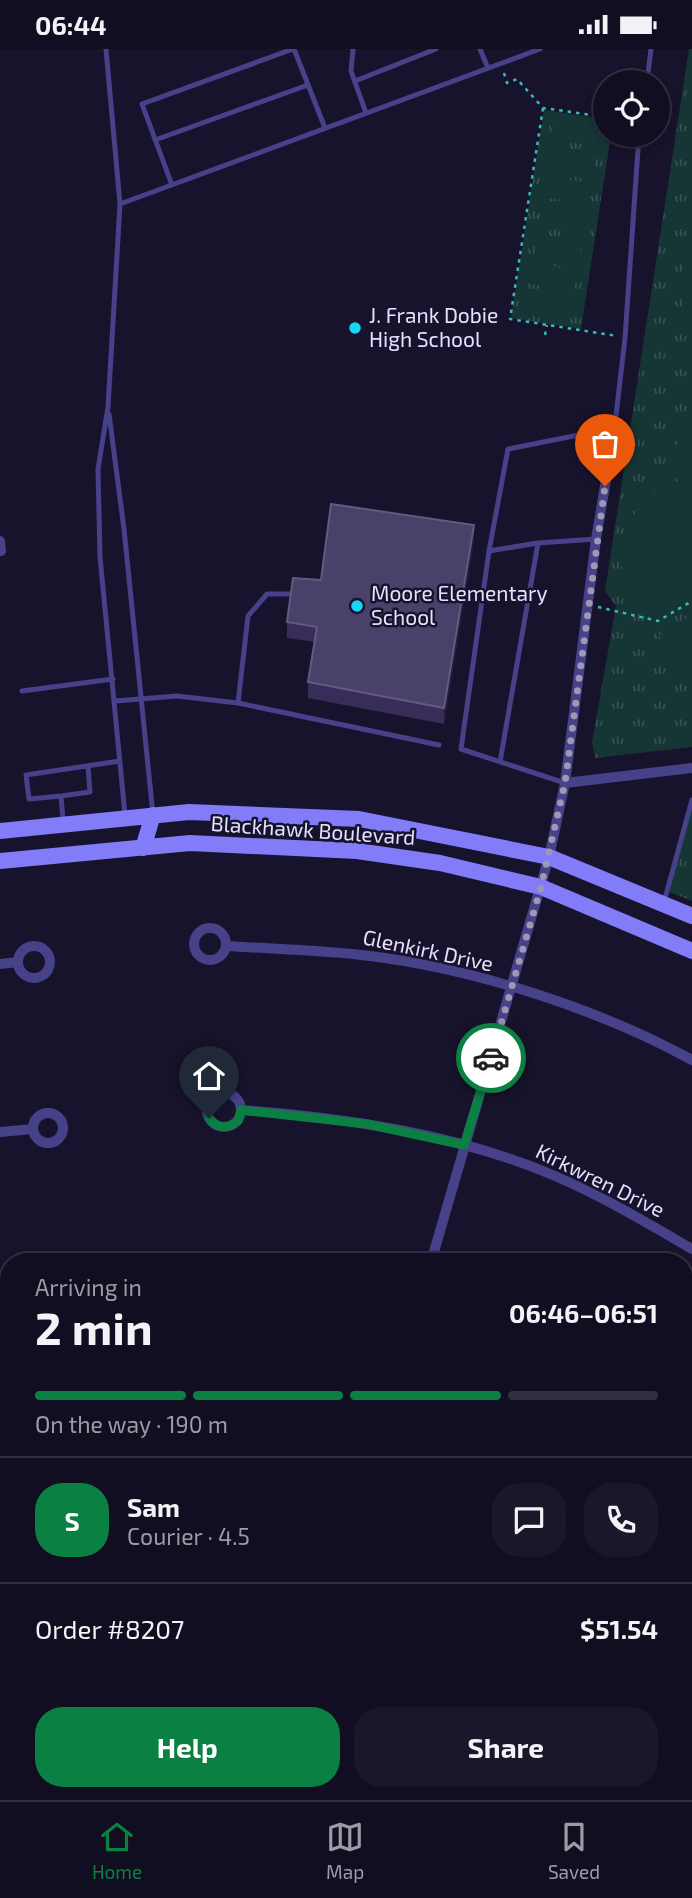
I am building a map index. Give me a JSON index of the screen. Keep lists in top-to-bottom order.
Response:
{
  "streets": {
    "main road": ["Blackhawk Boulevard"],
    "street": ["Glenkirk Drive", "Kirkwren Drive"]
  },
  "places": ["J. Frank Dobie High School", "Moore Elementary School"],
  "page": {
    "status": "06:44",
    "heading": ["2 min", "Arriving in", "06:46–06:51"],
    "panel": [
      "Sam",
      "Courier · 4.5",
      "Order #8207",
      "$51.54"
    ],
    "bar": "On the way · 190 m",
    "round": "S",
    "buttons": ["Help", "Share"],
    "tabs": ["Home", "Map", "Saved"]
  }
}
